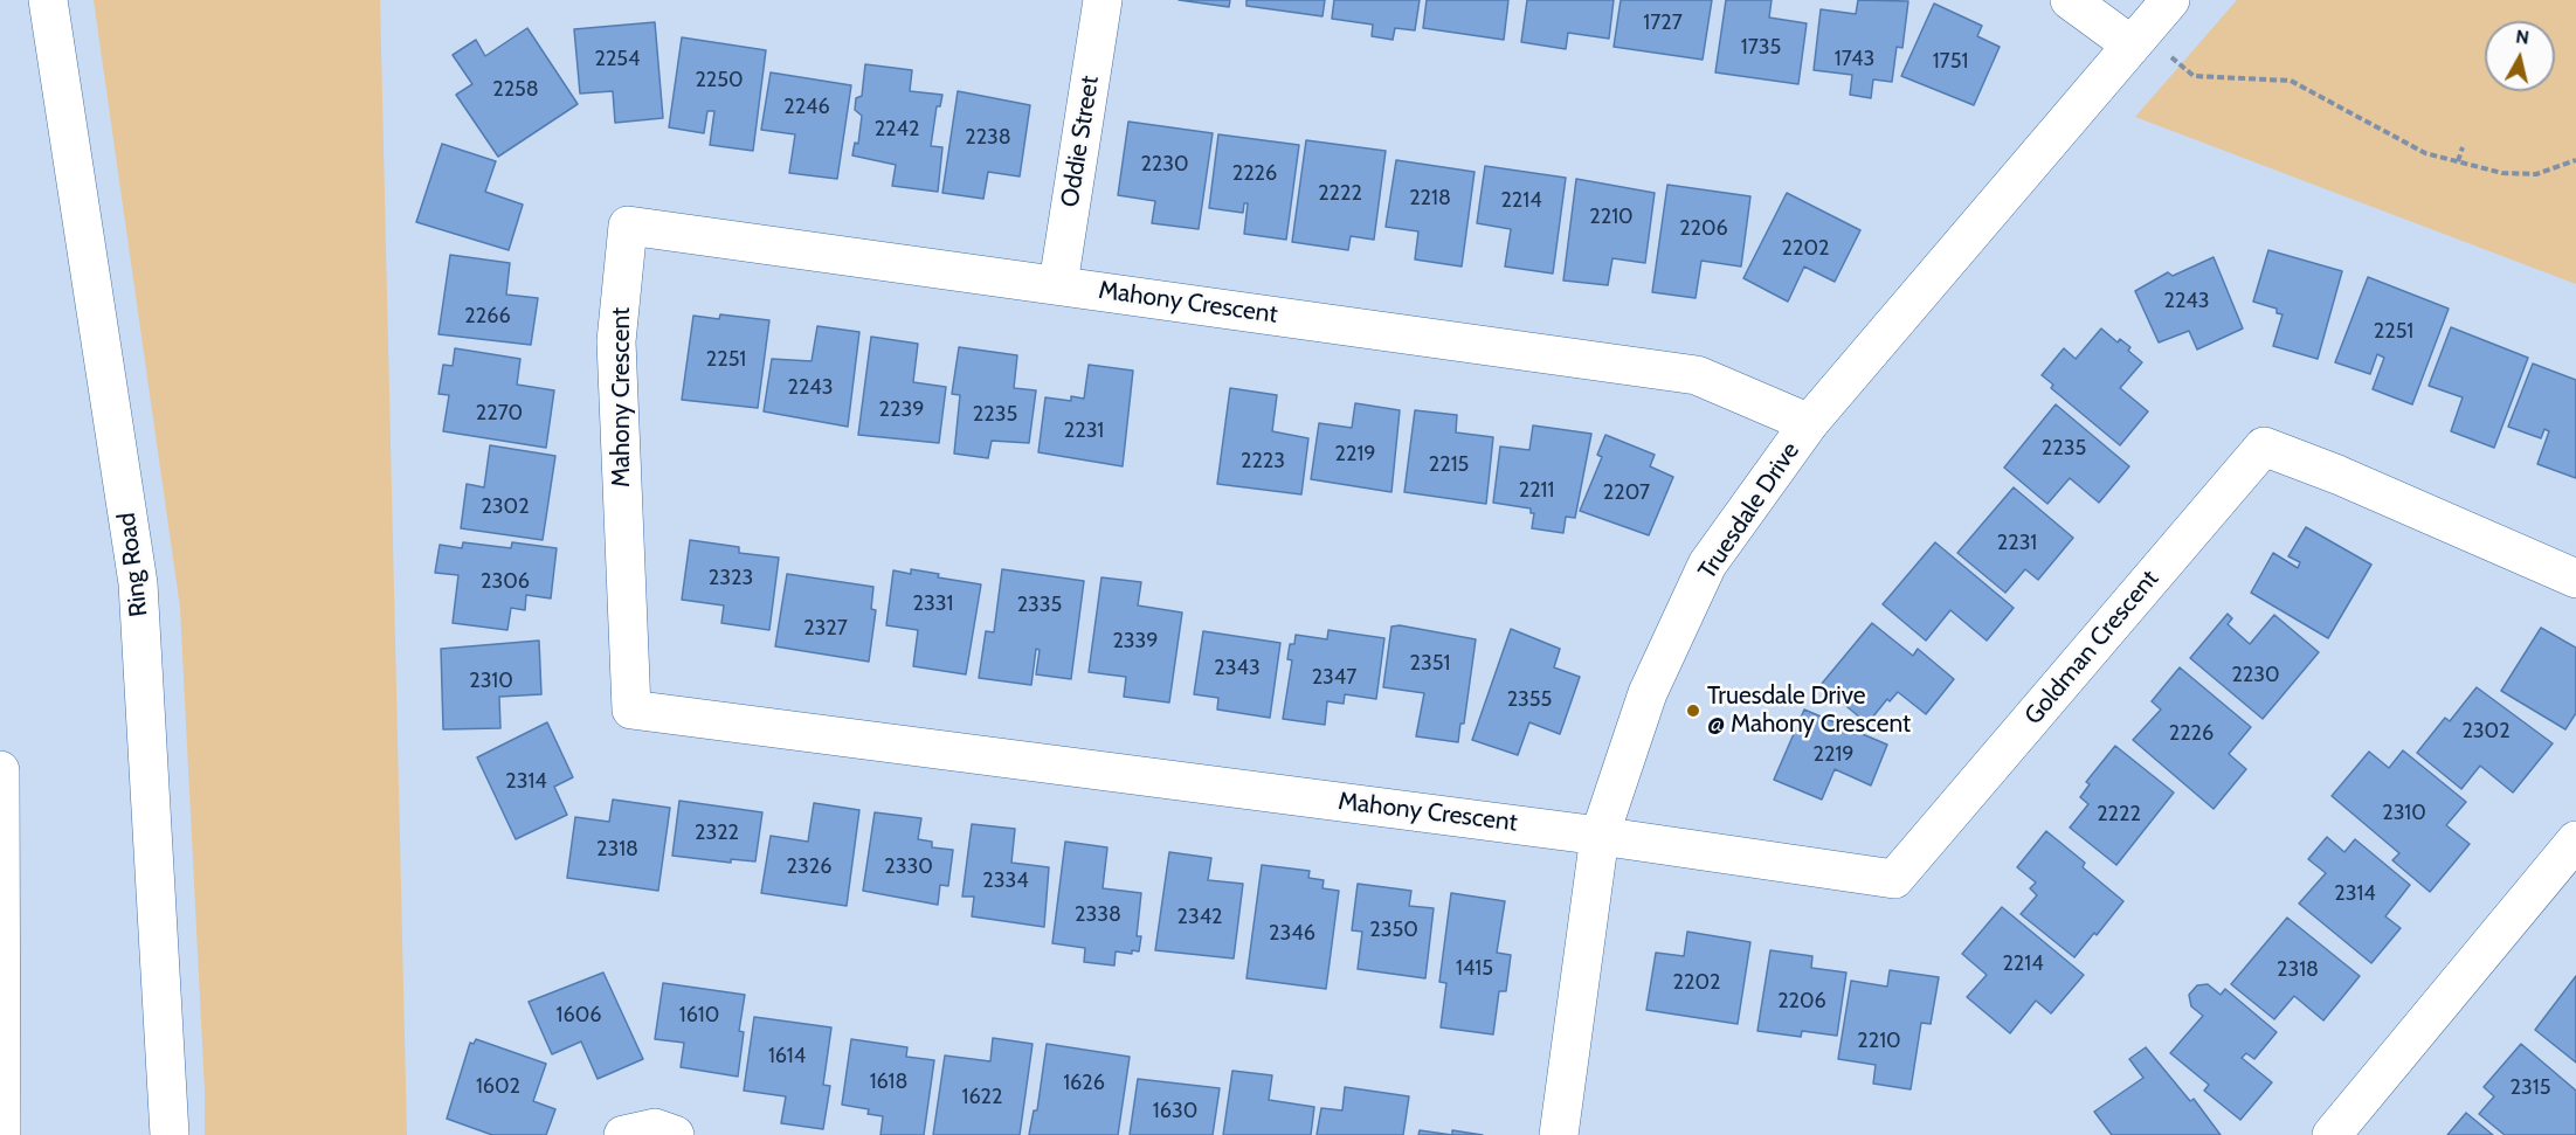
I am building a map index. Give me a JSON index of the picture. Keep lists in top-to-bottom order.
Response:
{
  "streets": {
    "main road": [
      "Oddie Street",
      "Mahony Crescent",
      "Truesdale Drive",
      "Ring Road",
      "Goldman Crescent"
    ]
  },
  "crossings": [
    ["Oddie Street", "Mahony Crescent"],
    ["Mahony Crescent", "Truesdale Drive"],
    ["Mahony Crescent", "Goldman Crescent"],
    ["Truesdale Drive", "Goldman Crescent"]
  ],
  "places": ["Truesdale Drive @ Mahony Crescent"],
  "house_numbers": [
    "1727",
    "1735",
    "2254",
    "1743",
    "1751",
    "2250",
    "2258",
    "2246",
    "2242",
    "2238",
    "2230",
    "2226",
    "2222",
    "2218",
    "2214",
    "2210",
    "2206",
    "2202",
    "2243",
    "2266",
    "2251",
    "2251",
    "2243",
    "2239",
    "2270",
    "2235",
    "2231",
    "2235",
    "2219",
    "2223",
    "2215",
    "2211",
    "2207",
    "2302",
    "2231",
    "2323",
    "2306",
    "2331",
    "2335",
    "2327",
    "2339",
    "2351",
    "2343",
    "2230",
    "2347",
    "2310",
    "2355",
    "2302",
    "2226",
    "2219",
    "2314",
    "2310",
    "2222",
    "2322",
    "2318",
    "2326",
    "2330",
    "2334",
    "2314",
    "2338",
    "2342",
    "2350",
    "2346",
    "2214",
    "1415",
    "2318",
    "2202",
    "2206",
    "1606",
    "1610",
    "2210",
    "1614",
    "1618",
    "1626",
    "1602",
    "2315",
    "1622",
    "1630"
  ],
  "north": "top"
}
